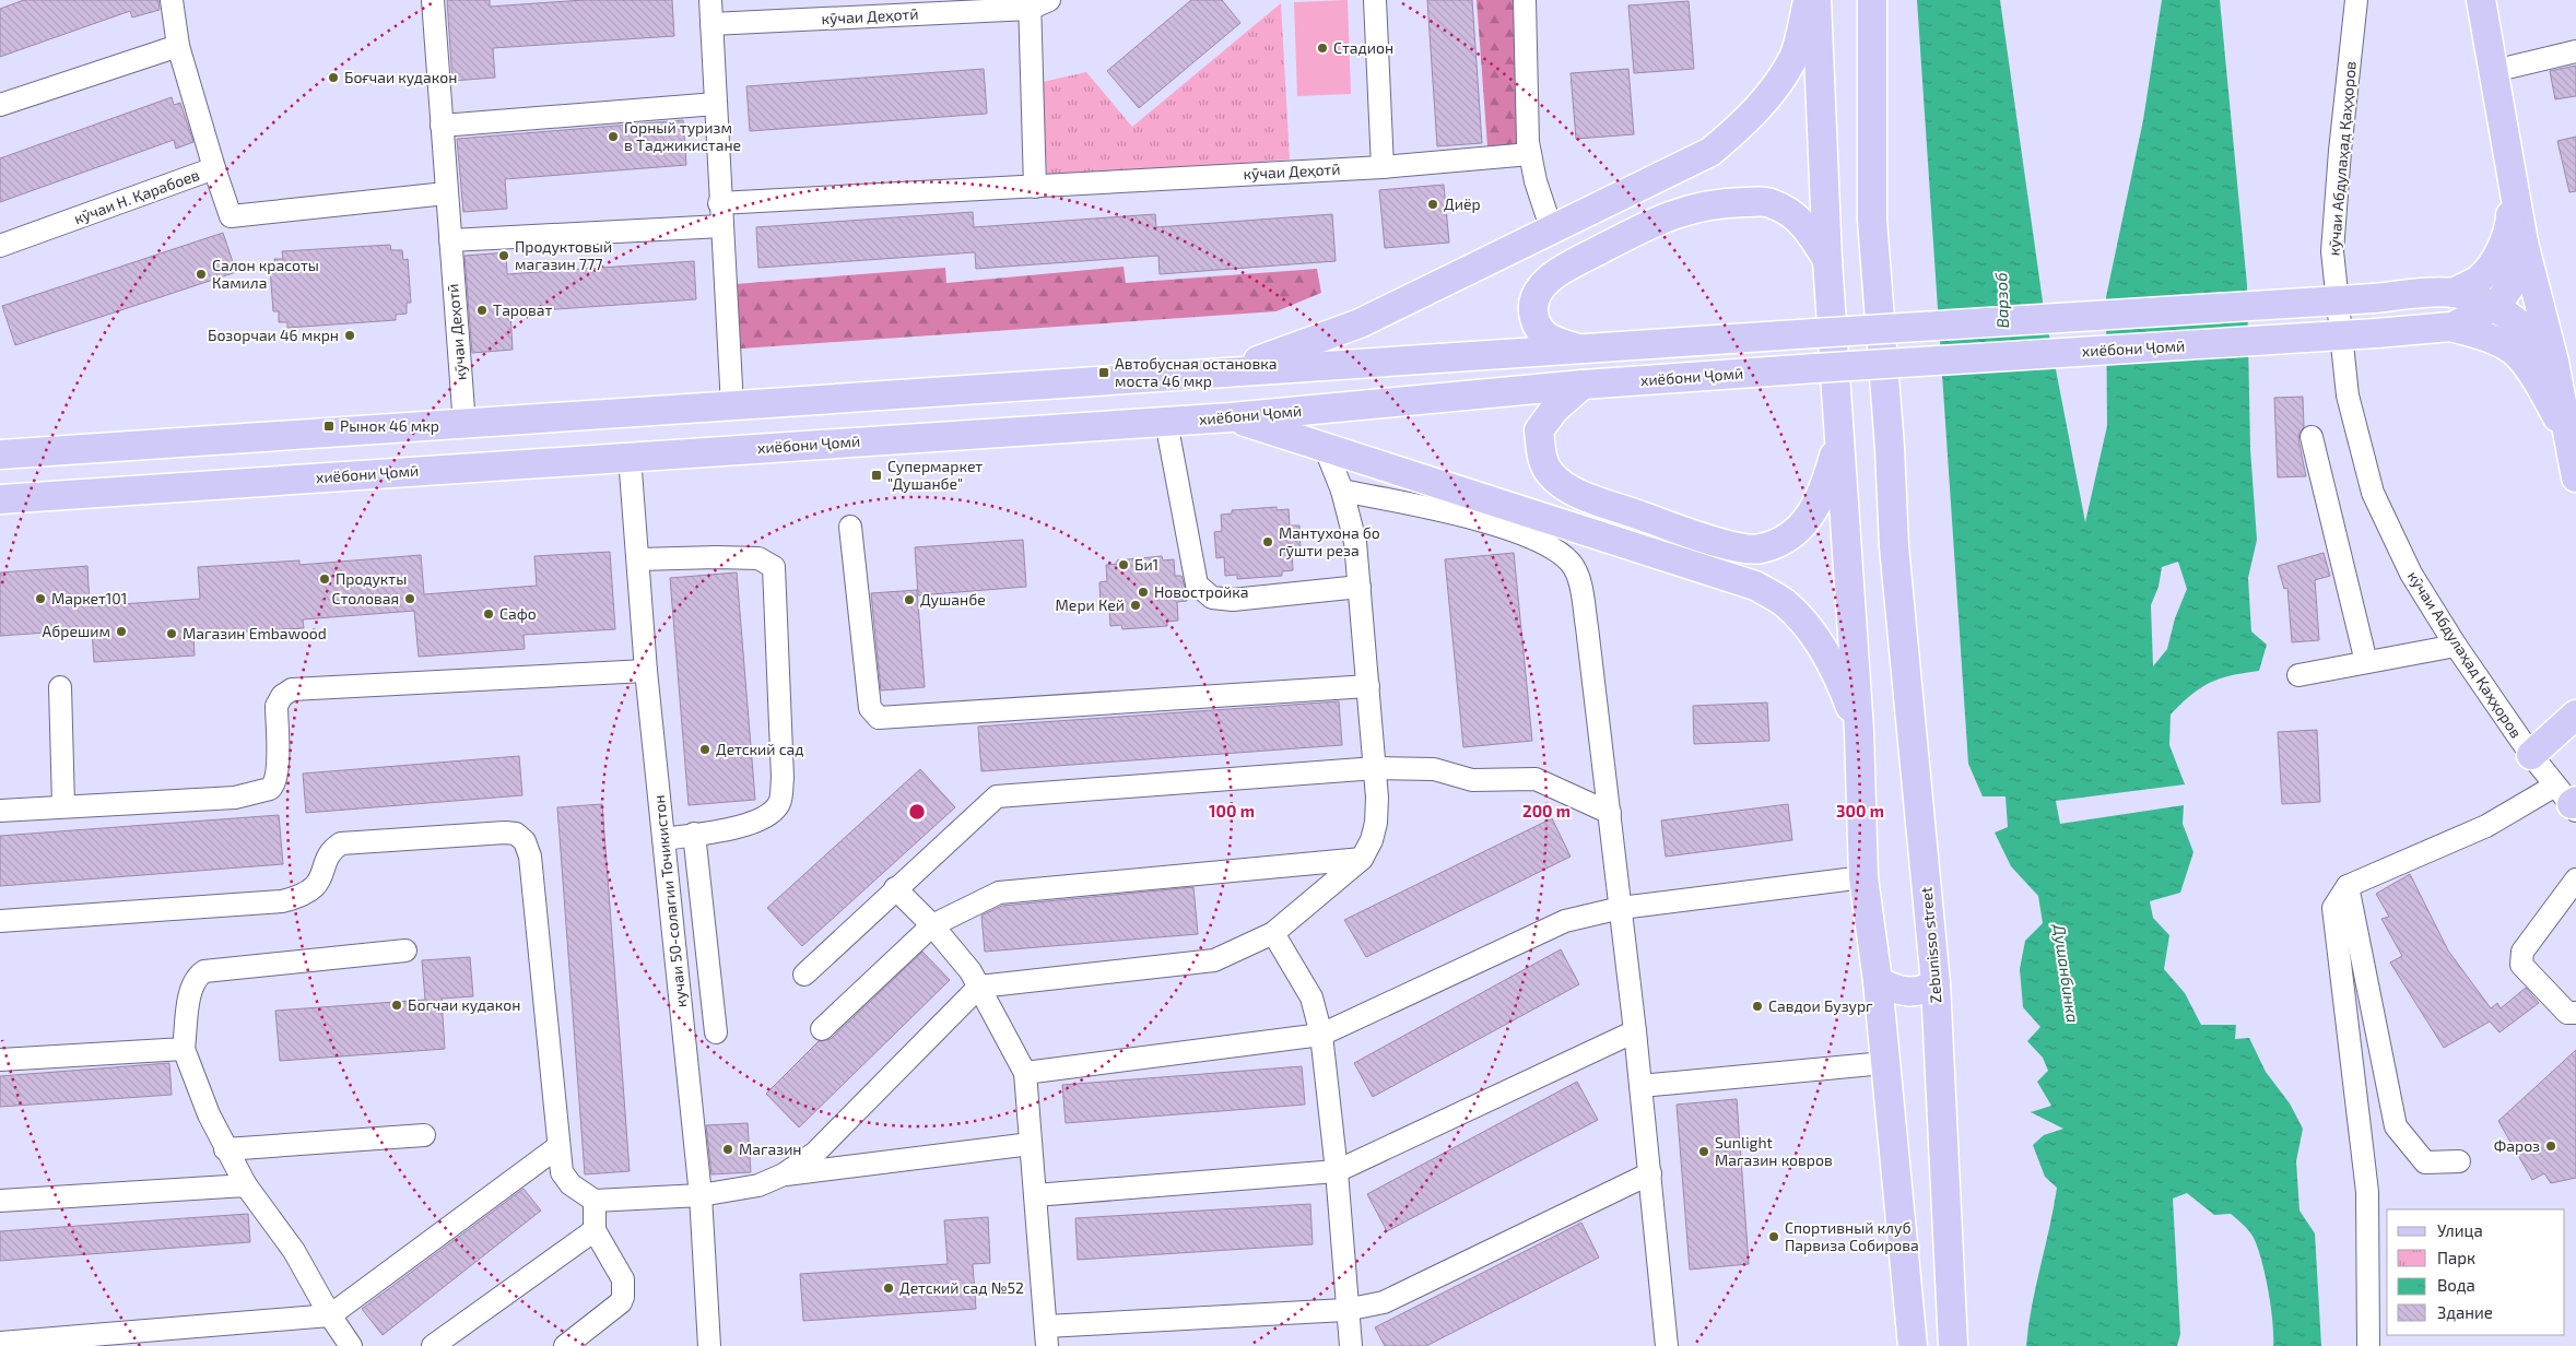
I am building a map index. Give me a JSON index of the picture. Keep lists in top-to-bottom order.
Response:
{
  "streets": {
    "main road": ["хиёбони Ҷомӣ", "Zebunisso street"],
    "street": [
      "кӯчаи Деҳотӣ",
      "кӯчаи Абдулаҳад Қаҳҳоров",
      "кӯчаи Н. Қарабоев",
      "кучаи 50-солагии Точикистон"
    ]
  },
  "crossings": [
    ["хиёбони Ҷомӣ", "кучаи 50-солагии Точикистон"]
  ],
  "water": ["Варзоб", "Душанбинка"],
  "places": {
    "other": [
      "Стадион",
      "Боғчаи кудакон",
      "Горный туризм в Таджикистане",
      "Диёр",
      "Продуктовый магазин 777",
      "Салон красоты Камила",
      "Тароват",
      "Бозорчаи 46 мкрн",
      "Мантухона бо гӯшти реза",
      "Би1",
      "Продукты",
      "Новостройка",
      "Маркет101",
      "Столовая",
      "Душанбе",
      "Мери Кей",
      "Сафо",
      "Абрешим",
      "Магазин Embawood",
      "Детский сад",
      "Богчаи кудакон",
      "Савдои Бузург",
      "Фароз",
      "Магазин",
      "Sunlight Магазин ковров",
      "Спортивный клуб Парвиза Собирова",
      "Детский сад №52"
    ],
    "transit": ["Автобусная остановка моста 46 мкр", "Рынок 46 мкр", "Супермаркет \"Душанбе\""]
  },
  "legend": [
    "Улица",
    "Парк",
    "Вода",
    "Здание"
  ],
  "rings": ["100 m", "200 m", "300 m"]
}
